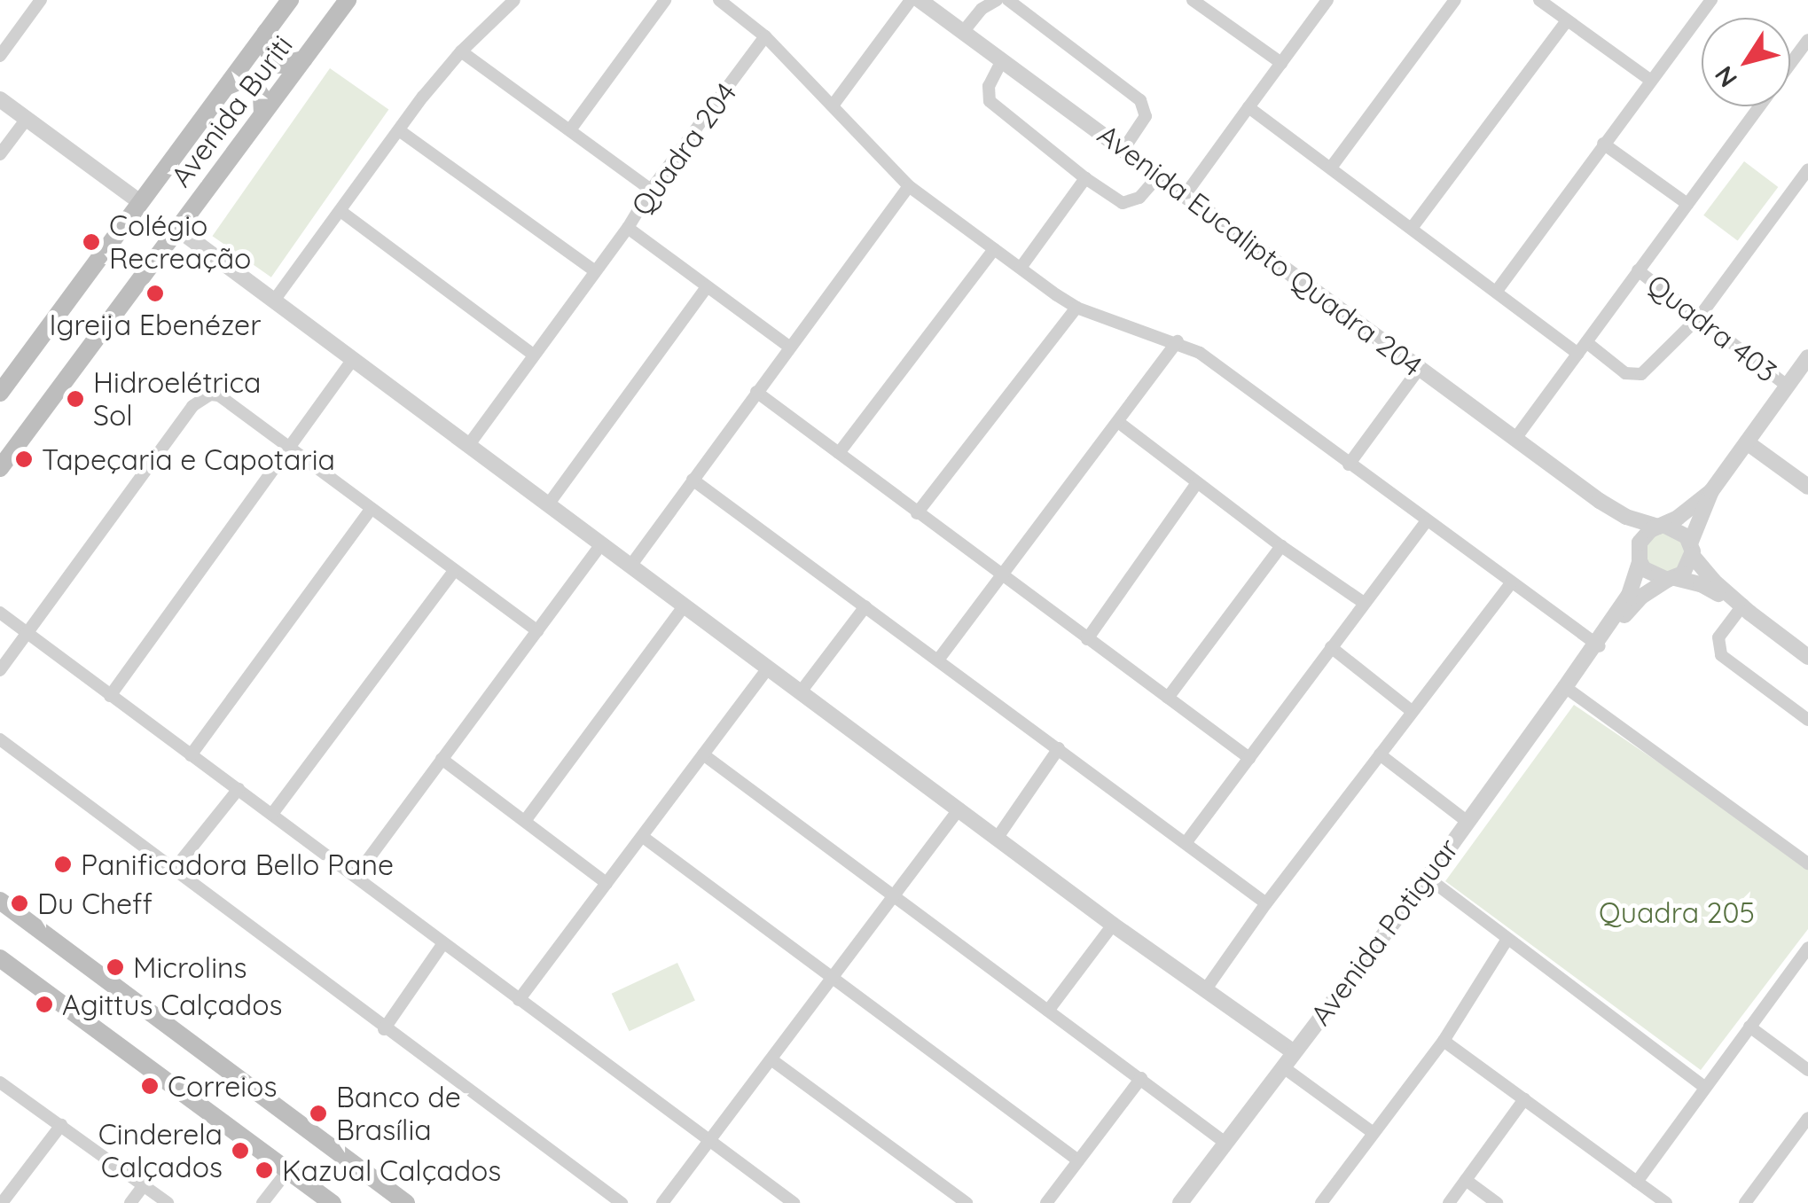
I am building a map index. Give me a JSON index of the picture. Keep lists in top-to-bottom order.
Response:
{
  "streets": {
    "main road": ["Avenida Buriti"],
    "street": [
      "Quadra 204",
      "Avenida Eucalipto Quadra 204",
      "Quadra 403",
      "Avenida Potiguar"
    ]
  },
  "crossings": [
    ["Quadra 403", "Avenida Potiguar"]
  ],
  "parks": ["Quadra 205"],
  "places": [
    "Colégio Recreação",
    "Igreija Ebenézer",
    "Hidroelétrica Sol",
    "Tapeçaria e Capotaria",
    "Panificadora Bello Pane",
    "Du Cheff",
    "Microlins",
    "Agittus Calçados",
    "Correios",
    "Banco de Brasília",
    "Cinderela Calçados",
    "Kazual Calçados"
  ],
  "north": "bottom left"
}
